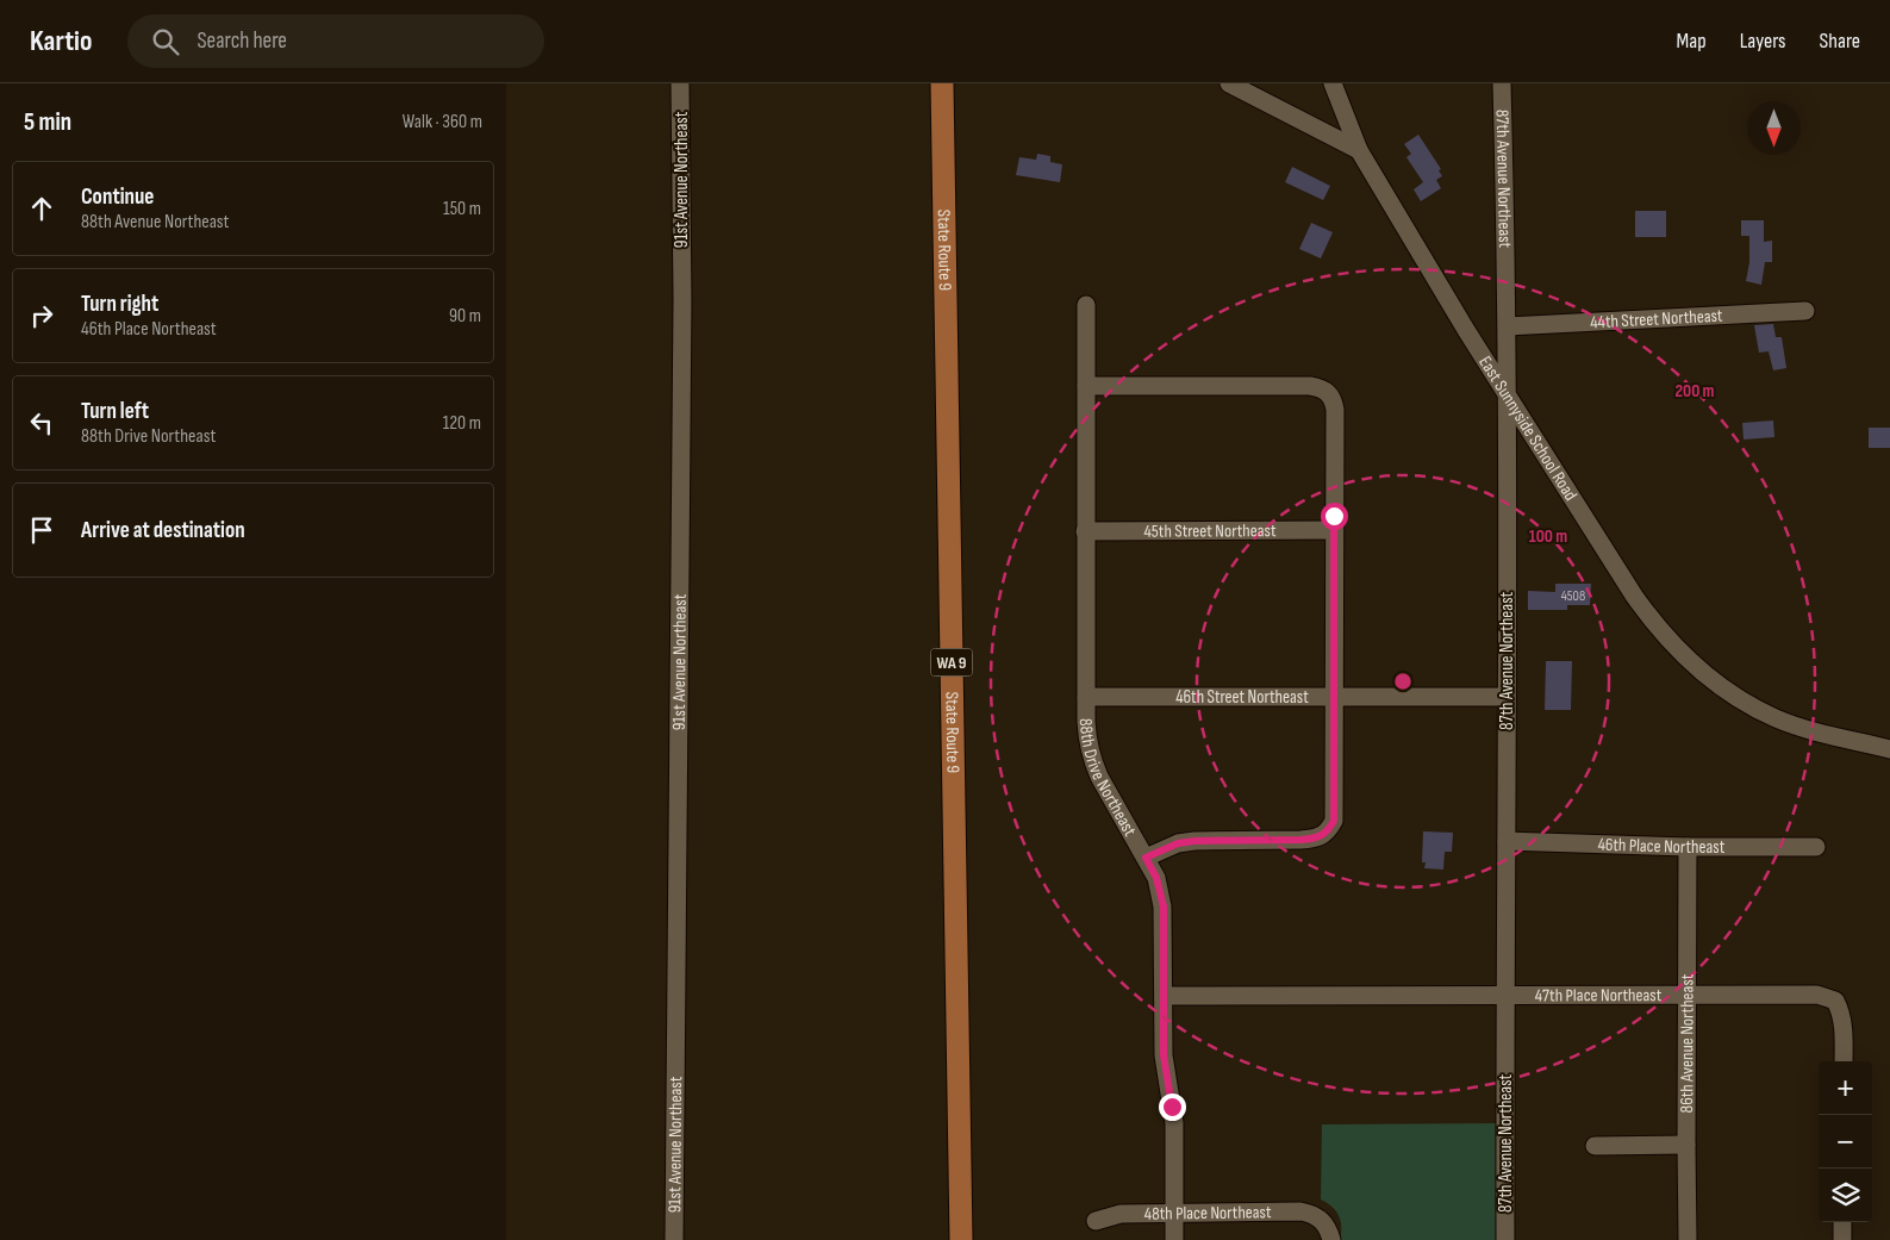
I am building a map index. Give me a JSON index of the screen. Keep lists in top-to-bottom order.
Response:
{
  "streets": {
    "main road": ["State Route 9", "WA 9"],
    "street": [
      "91st Avenue Northeast",
      "87th Avenue Northeast",
      "44th Street Northeast",
      "East Sunnyside School Road",
      "45th Street Northeast",
      "46th Street Northeast",
      "88th Drive Northeast",
      "46th Place Northeast",
      "47th PIace Northeast",
      "86th Avenue Northeast",
      "48th Place Northeast"
    ]
  },
  "crossings": [
    ["87th Avenue Northeast", "44th Street Northeast"],
    ["87th Avenue Northeast", "East Sunnyside School Road"],
    ["87th Avenue Northeast", "46th Street Northeast"],
    ["87th Avenue Northeast", "46th Place Northeast"],
    ["87th Avenue Northeast", "47th PIace Northeast"],
    ["45th Street Northeast", "88th Drive Northeast"],
    ["46th Street Northeast", "88th Drive Northeast"],
    ["88th Drive Northeast", "47th PIace Northeast"],
    ["88th Drive Northeast", "48th Place Northeast"],
    ["46th Place Northeast", "86th Avenue Northeast"],
    ["47th PIace Northeast", "86th Avenue Northeast"]
  ],
  "house_numbers": ["4508"],
  "north": "bottom",
  "page": {
    "header": "Kartio",
    "search": "Search here",
    "nav": ["Map", "Layers", "Share"],
    "heading": ["5 min", "Walk · 360 m"],
    "list": [
      ["Continue", "88th Avenue Northeast", "150 m"],
      ["Turn right", "46th Place Northeast", "90 m"],
      ["Turn left", "88th Drive Northeast", "120 m"],
      "Arrive at destination"
    ],
    "map_buttons": ["+", "−"]
  },
  "rings": ["200 m", "100 m"]
}
